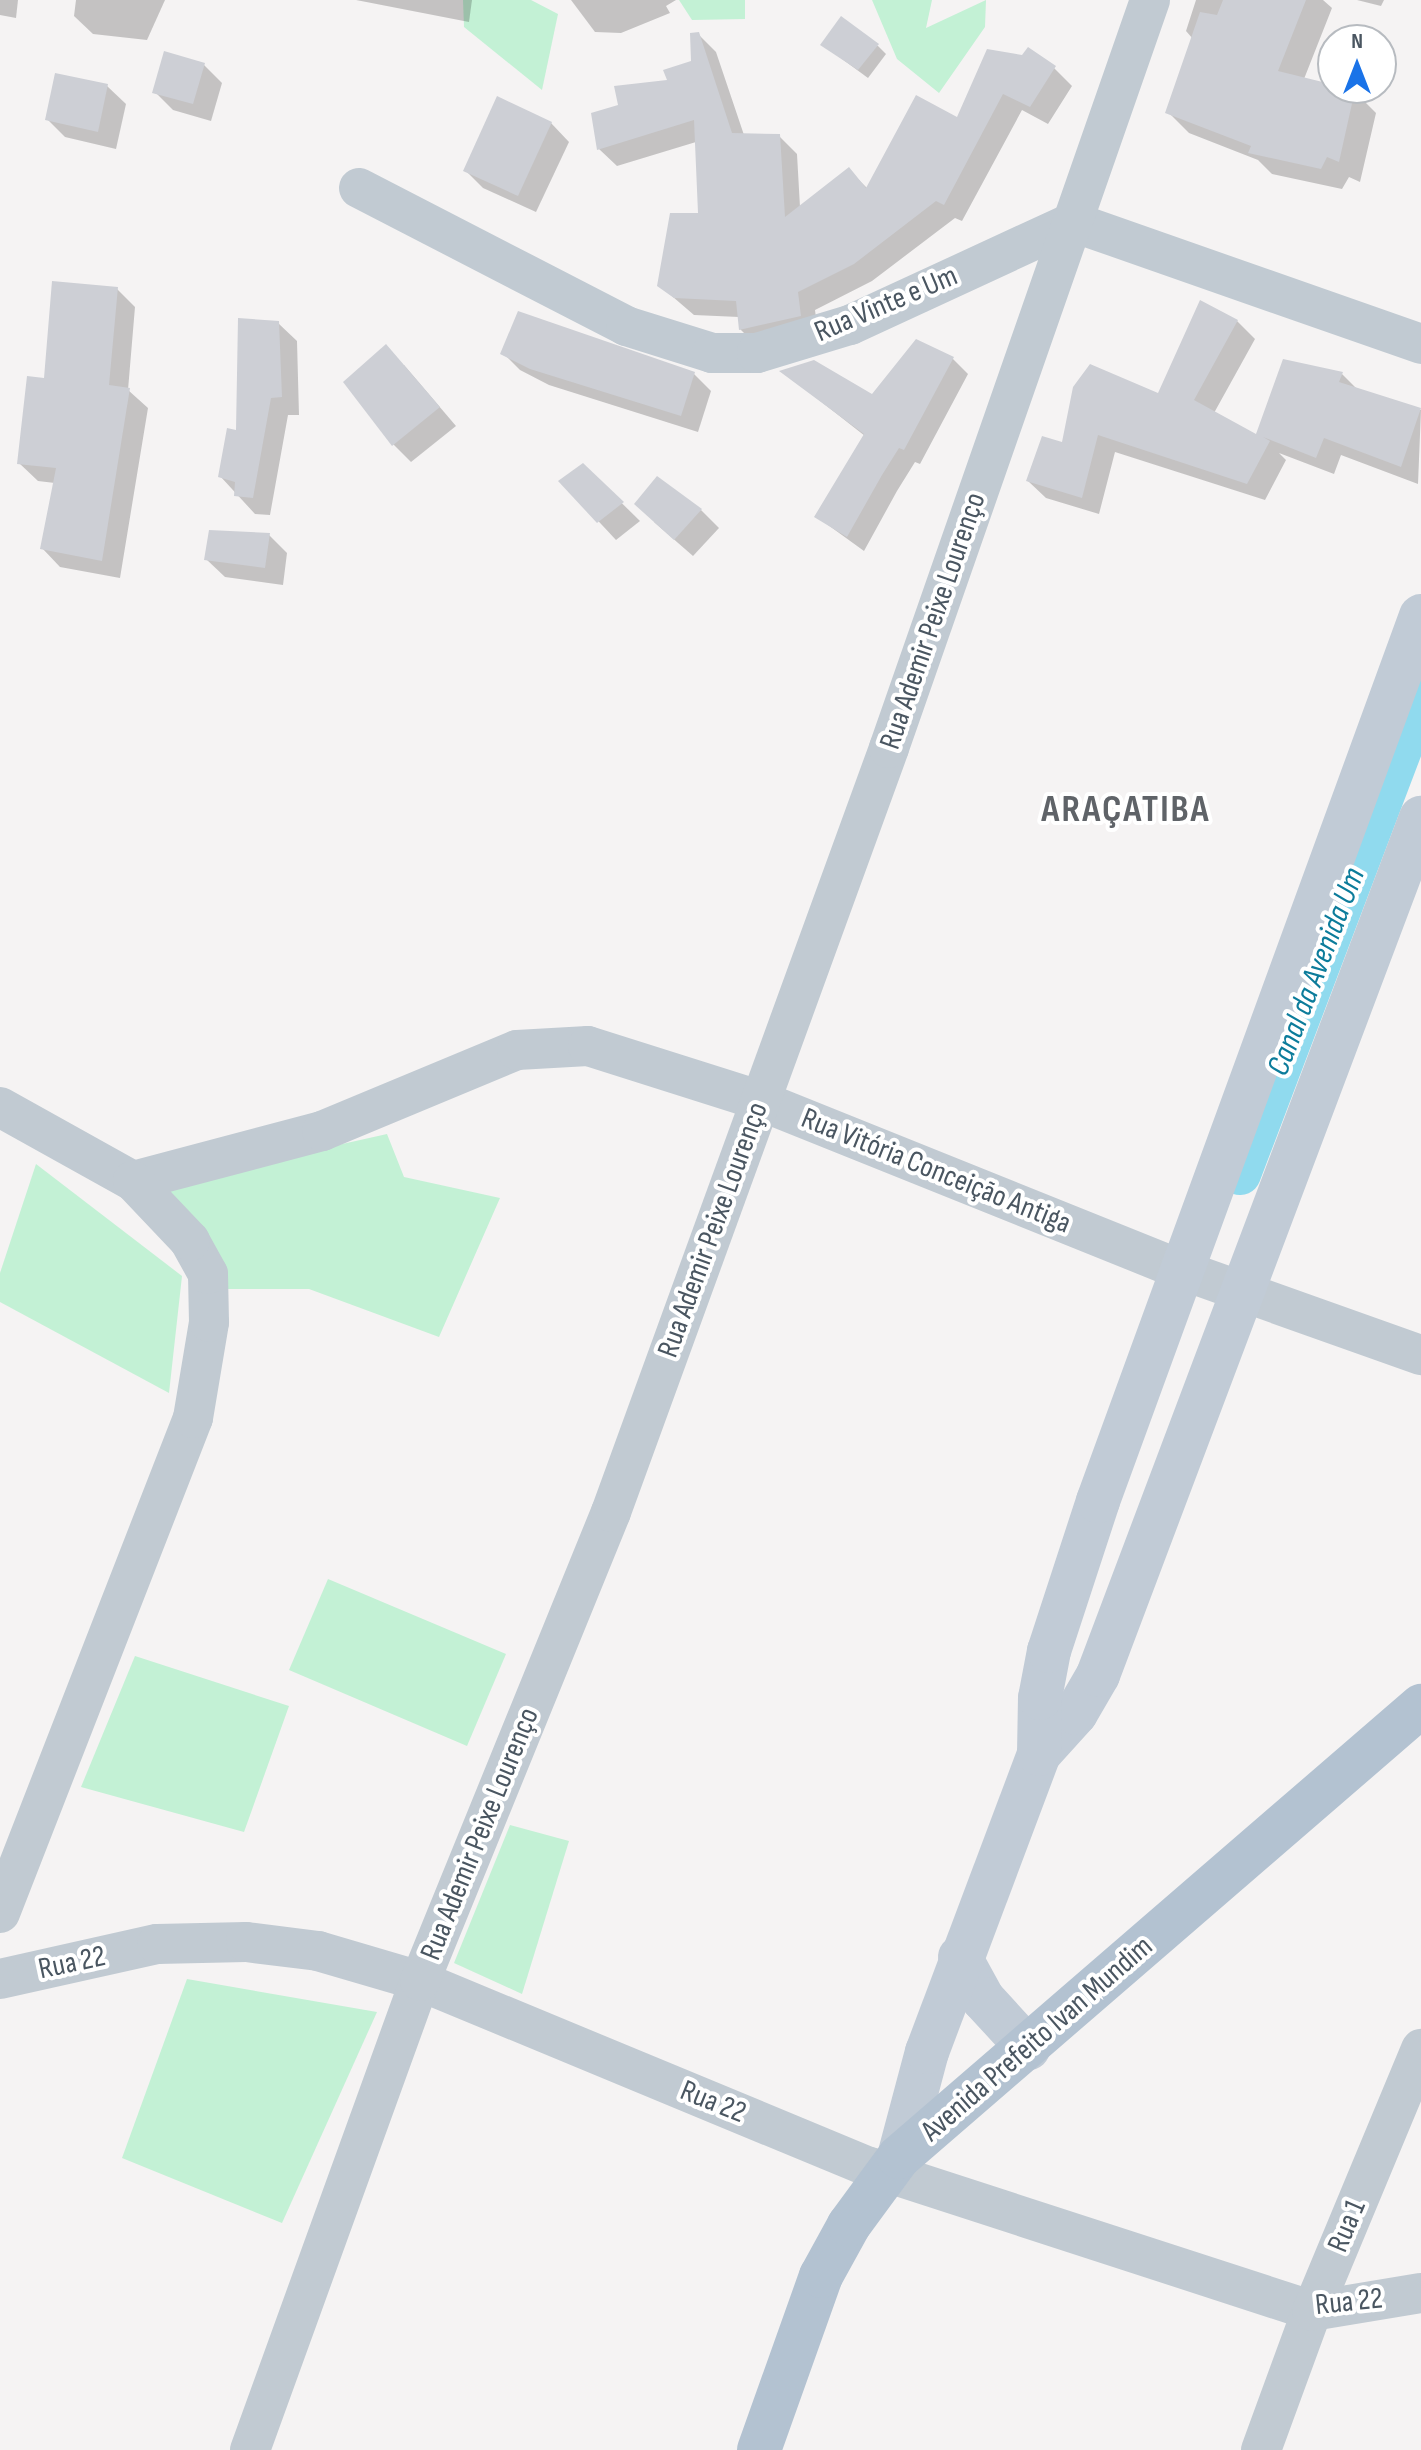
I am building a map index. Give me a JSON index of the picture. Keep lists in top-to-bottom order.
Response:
{
  "streets": {
    "main road": ["Avenida Prefeito Ivan Mundim"],
    "street": [
      "Rua Vinte e Um",
      "Rua Ademir Peixe Lourenço",
      "Rua Vitória Conceição Antiga",
      "Rua 22",
      "Rua 1"
    ]
  },
  "crossings": [
    ["Rua Vinte e Um", "Rua Ademir Peixe Lourenço"],
    ["Rua Ademir Peixe Lourenço", "Rua Vitória Conceição Antiga"],
    ["Rua Ademir Peixe Lourenço", "Rua 22"],
    ["Rua 22", "Avenida Prefeito Ivan Mundim"],
    ["Rua 22", "Rua 1"]
  ],
  "districts": ["ARAÇATIBA"],
  "water": ["Canal da Avenida Um"],
  "north": "top"
}
